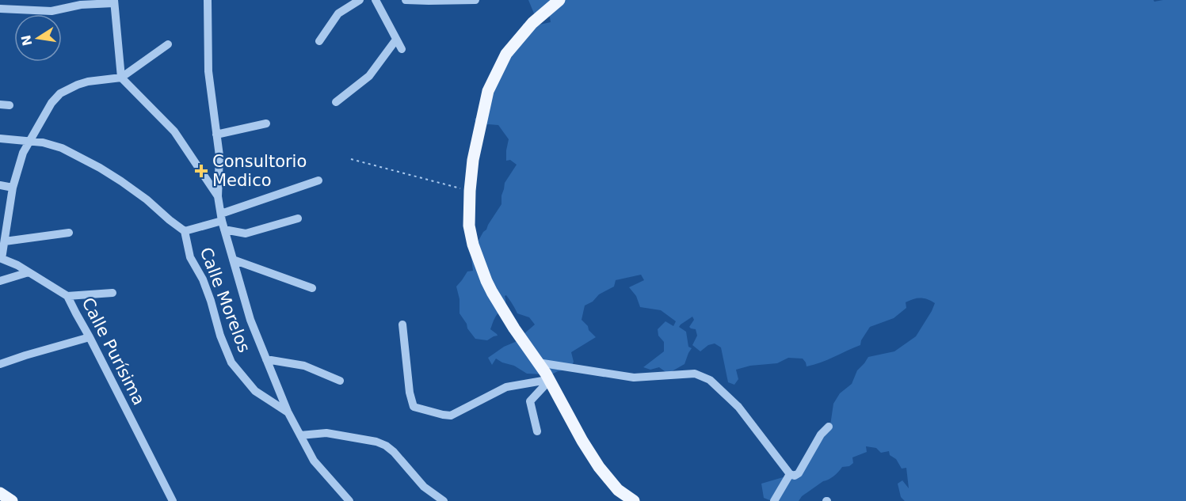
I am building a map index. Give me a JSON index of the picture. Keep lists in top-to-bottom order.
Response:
{
  "streets": {
    "street": ["Calle Morelos", "Calle Purísima"]
  },
  "crossings": [
    ["Calle Morelos", "Calle Purísima"]
  ],
  "places": {
    "health": ["Consultorio Medico"]
  },
  "north": "left"
}
